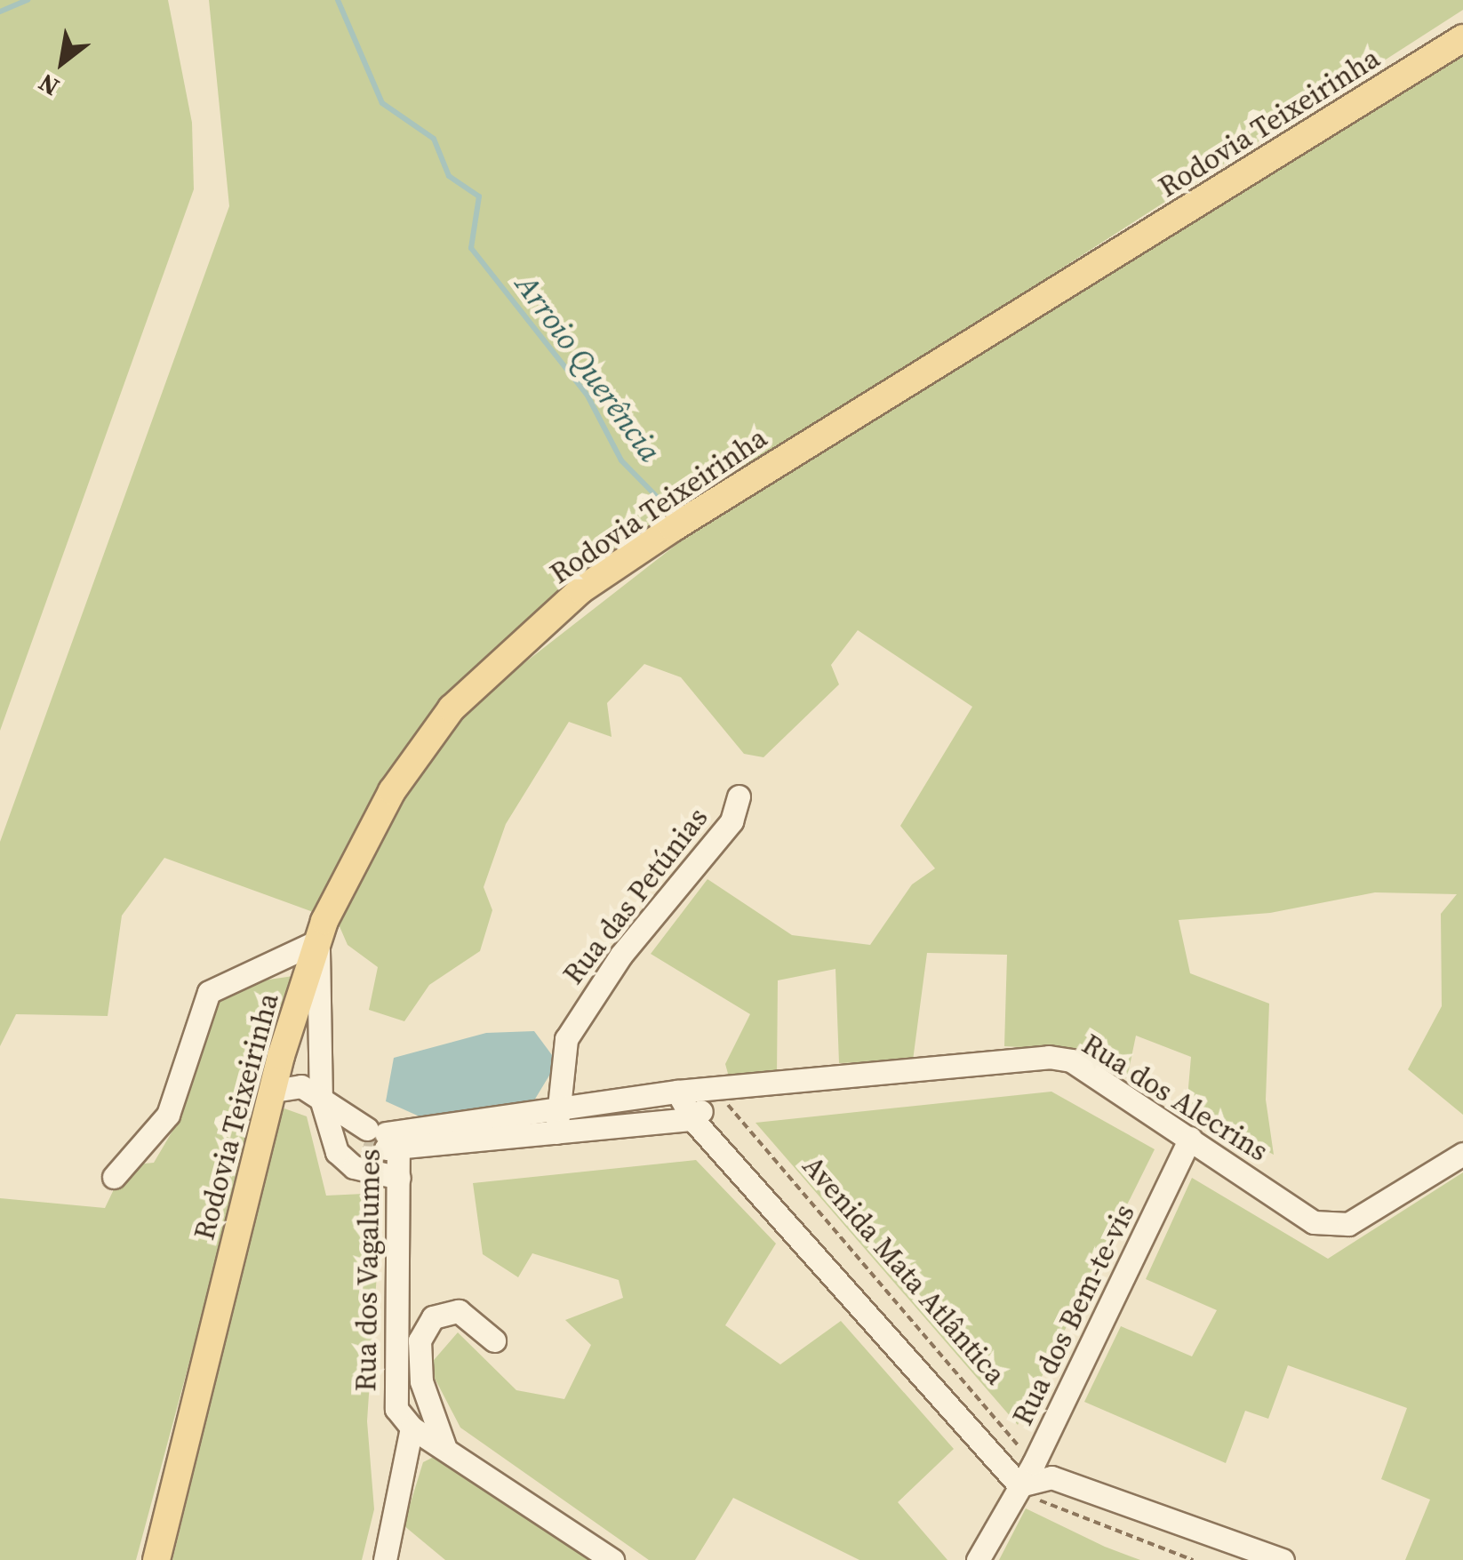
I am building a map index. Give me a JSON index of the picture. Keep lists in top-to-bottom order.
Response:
{
  "streets": {
    "main road": ["Rodovia Teixeirinha"],
    "street": [
      "Rua das Petúnias",
      "Rua dos Alecrins",
      "Rua dos Vagalumes",
      "Avenida Mata Atlântica",
      "Rua dos Bem-te-vis"
    ]
  },
  "crossings": [
    ["Rua dos Alecrins", "Avenida Mata Atlântica"],
    ["Rua dos Alecrins", "Rua dos Bem-te-vis"],
    ["Avenida Mata Atlântica", "Rua dos Bem-te-vis"]
  ],
  "water": ["Arroio Querência"],
  "north": "bottom left"
}
